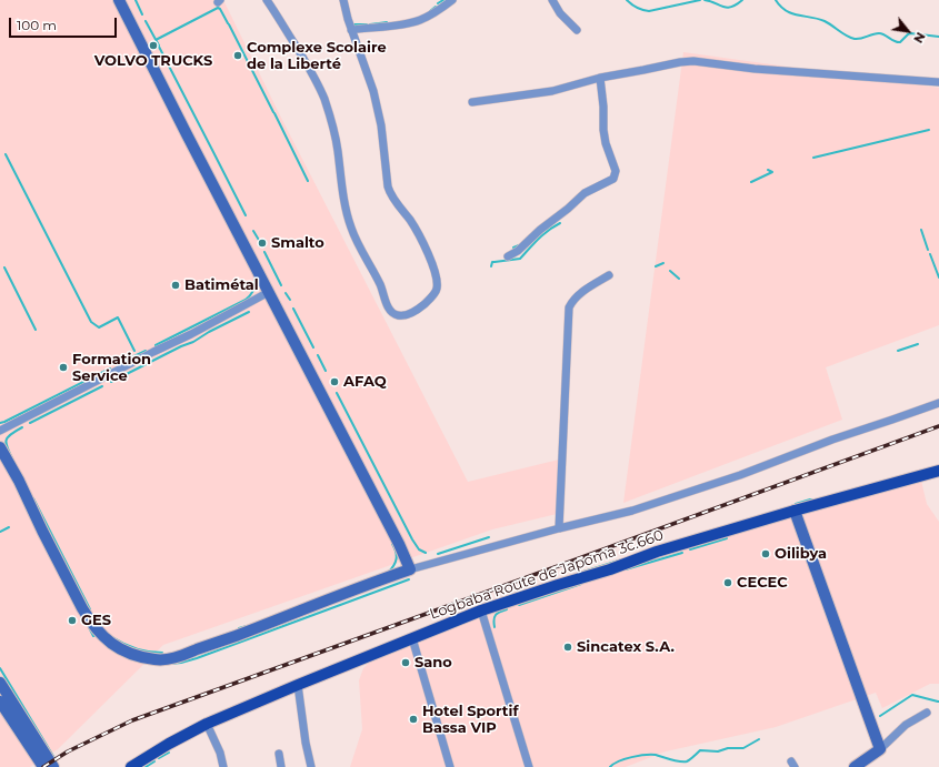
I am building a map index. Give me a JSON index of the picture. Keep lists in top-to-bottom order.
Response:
{
  "streets": {
    "main road": ["Logbaba Route de Japoma 3c.660"]
  },
  "places": [
    "VOLVO TRUCKS",
    "Complexe Scolaire de la Liberté",
    "Smalto",
    "Batimétal",
    "Formation Service",
    "AFAQ",
    "Oilibya",
    "CECEC",
    "GES",
    "Sincatex S.A.",
    "Sano",
    "Hotel Sportif Bassa VIP"
  ],
  "scale_bar": "100 m",
  "north": "bottom right"
}
